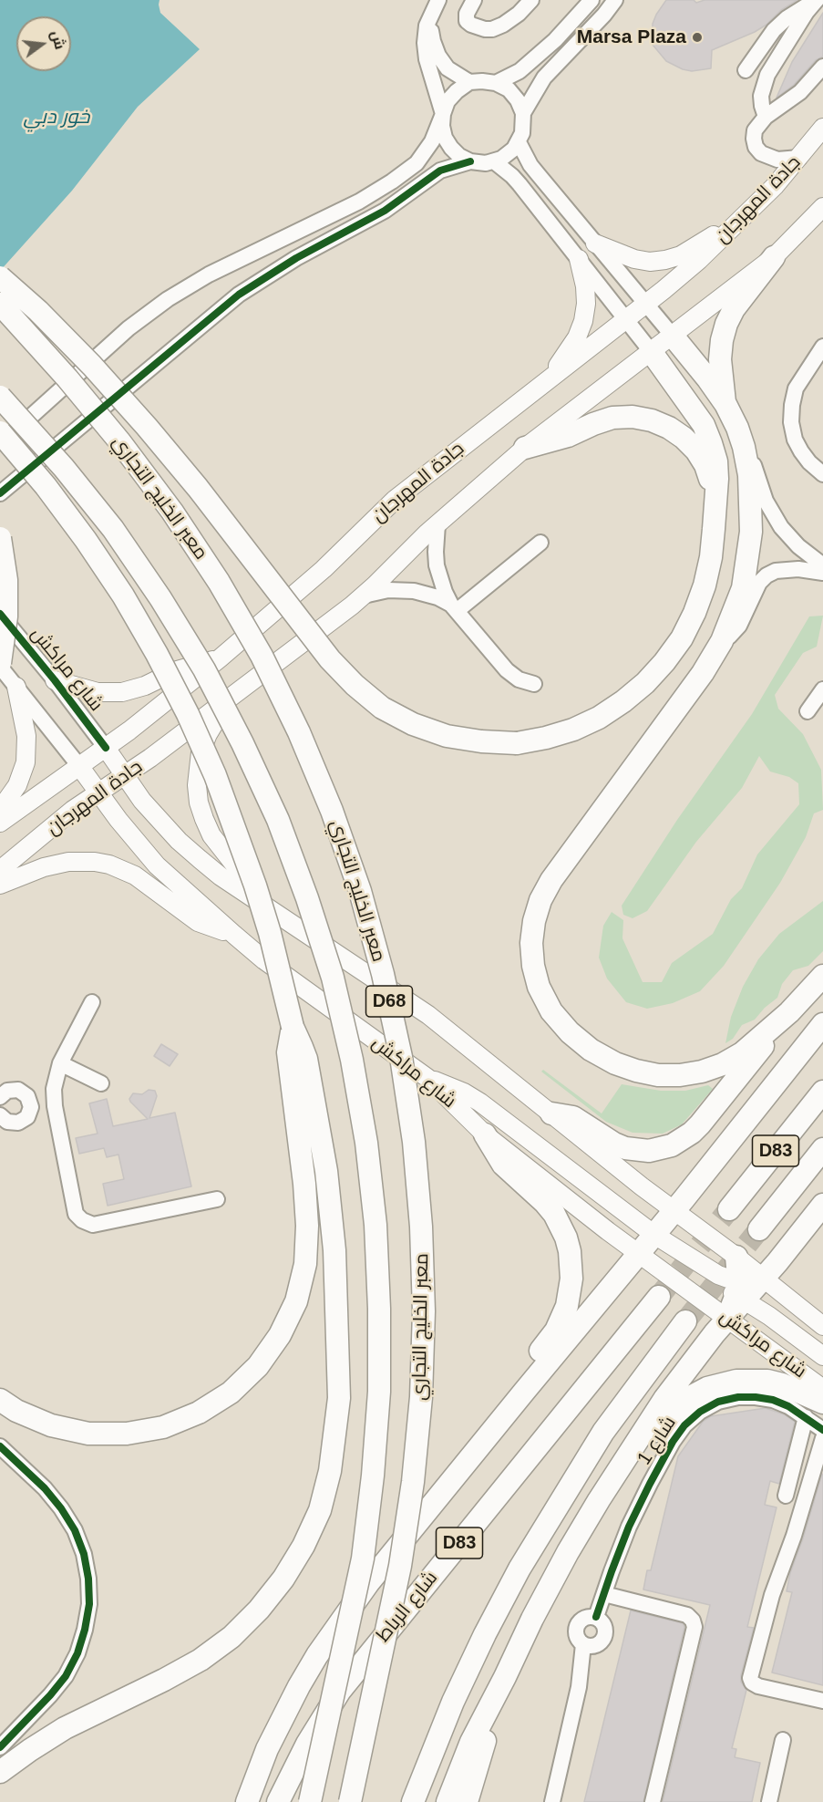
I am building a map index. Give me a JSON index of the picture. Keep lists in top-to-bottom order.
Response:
{
  "streets": {
    "highway": [
      "معبر الخليج التجاري",
      "D68",
      "D83",
      "شارع الرباط"
    ],
    "main road": ["جادة المهرجان", "شارع مراكش"],
    "street": ["شارع 1"]
  },
  "crossings": [
    ["جادة المهرجان", "شارع مراكش"]
  ],
  "water": ["خور دبي"],
  "places": ["Marsa Plaza"],
  "north": "right"
}
